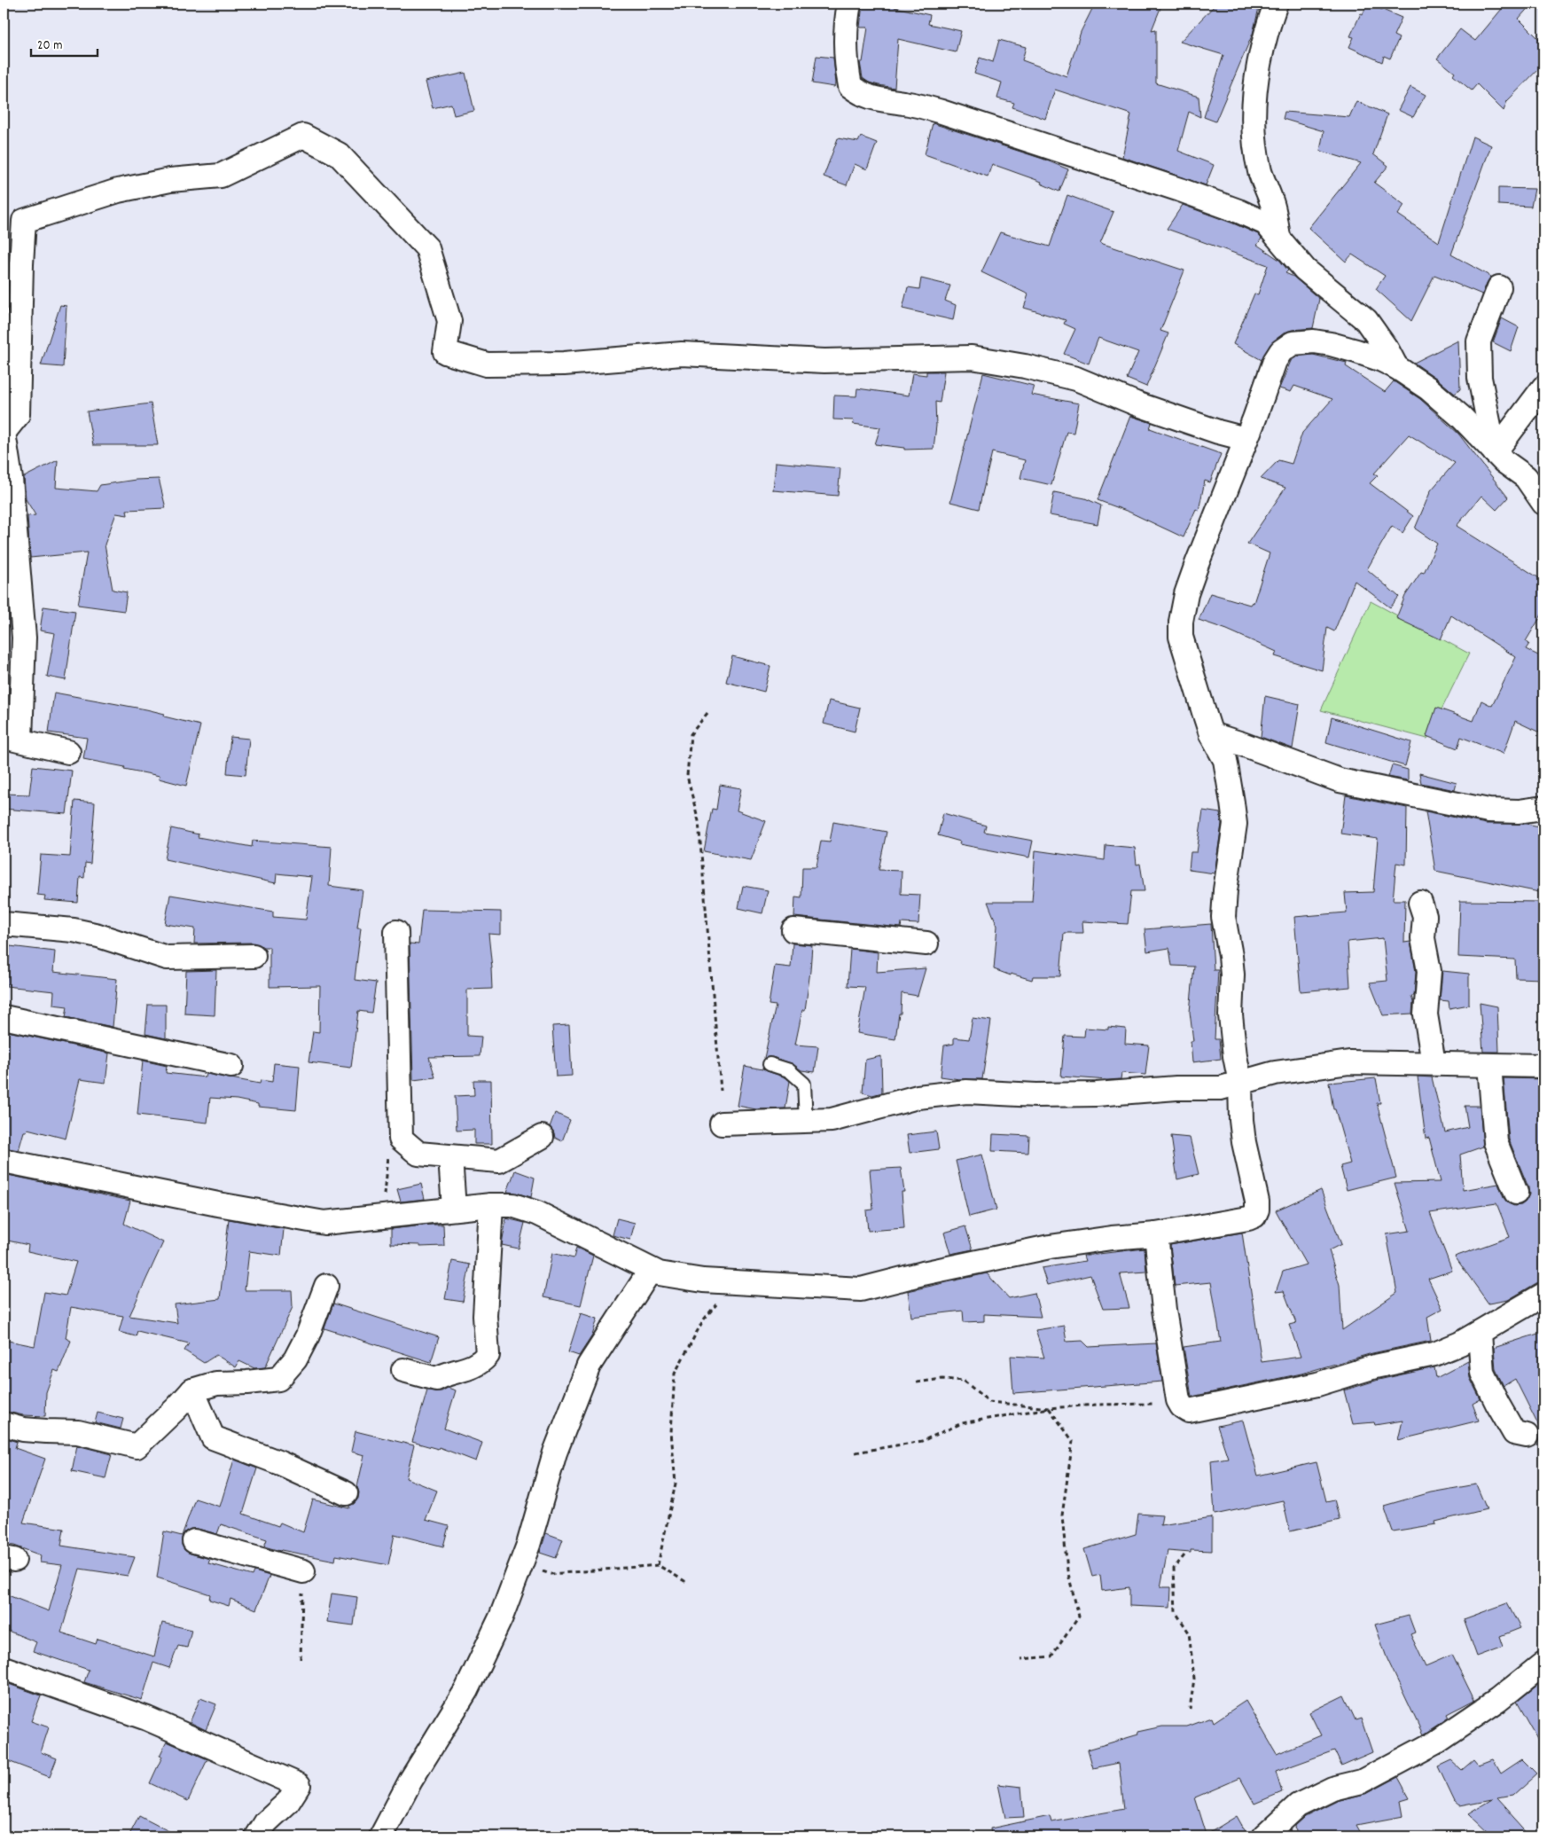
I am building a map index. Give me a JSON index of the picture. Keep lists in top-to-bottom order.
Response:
{
  "scale_bar": "20 m"
}
